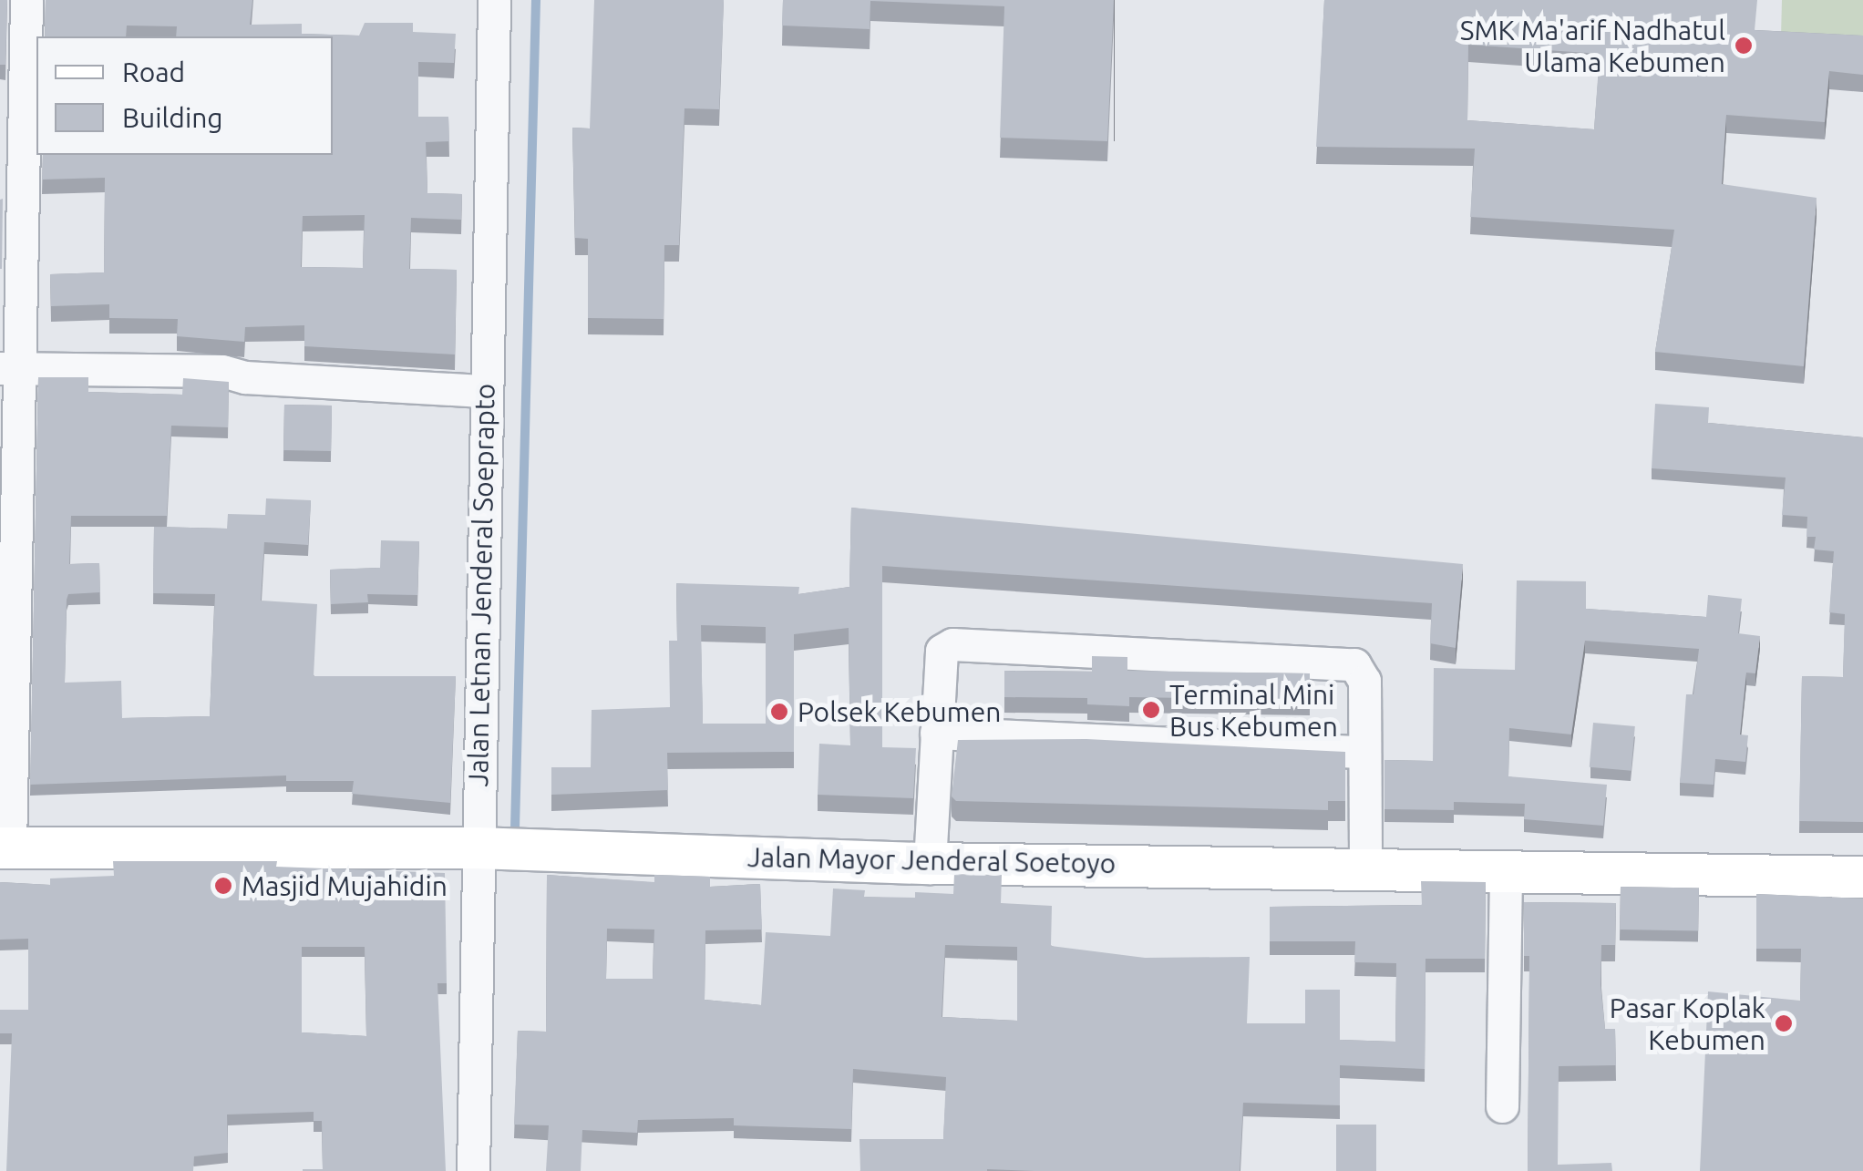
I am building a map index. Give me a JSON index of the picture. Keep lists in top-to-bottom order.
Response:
{
  "streets": {
    "main road": ["Jalan Mayor Jenderal Soetoyo"],
    "street": ["Jalan Letnan Jenderal Soeprapto"]
  },
  "crossings": [
    ["Jalan Letnan Jenderal Soeprapto", "Jalan Mayor Jenderal Soetoyo"]
  ],
  "places": [
    "SMK Ma'arif Nadhatul Ulama Kebumen",
    "Terminal Mini Bus Kebumen",
    "Polsek Kebumen",
    "Masjid Mujahidin",
    "Pasar Koplak Kebumen"
  ],
  "legend": ["Road", "Building"]
}
